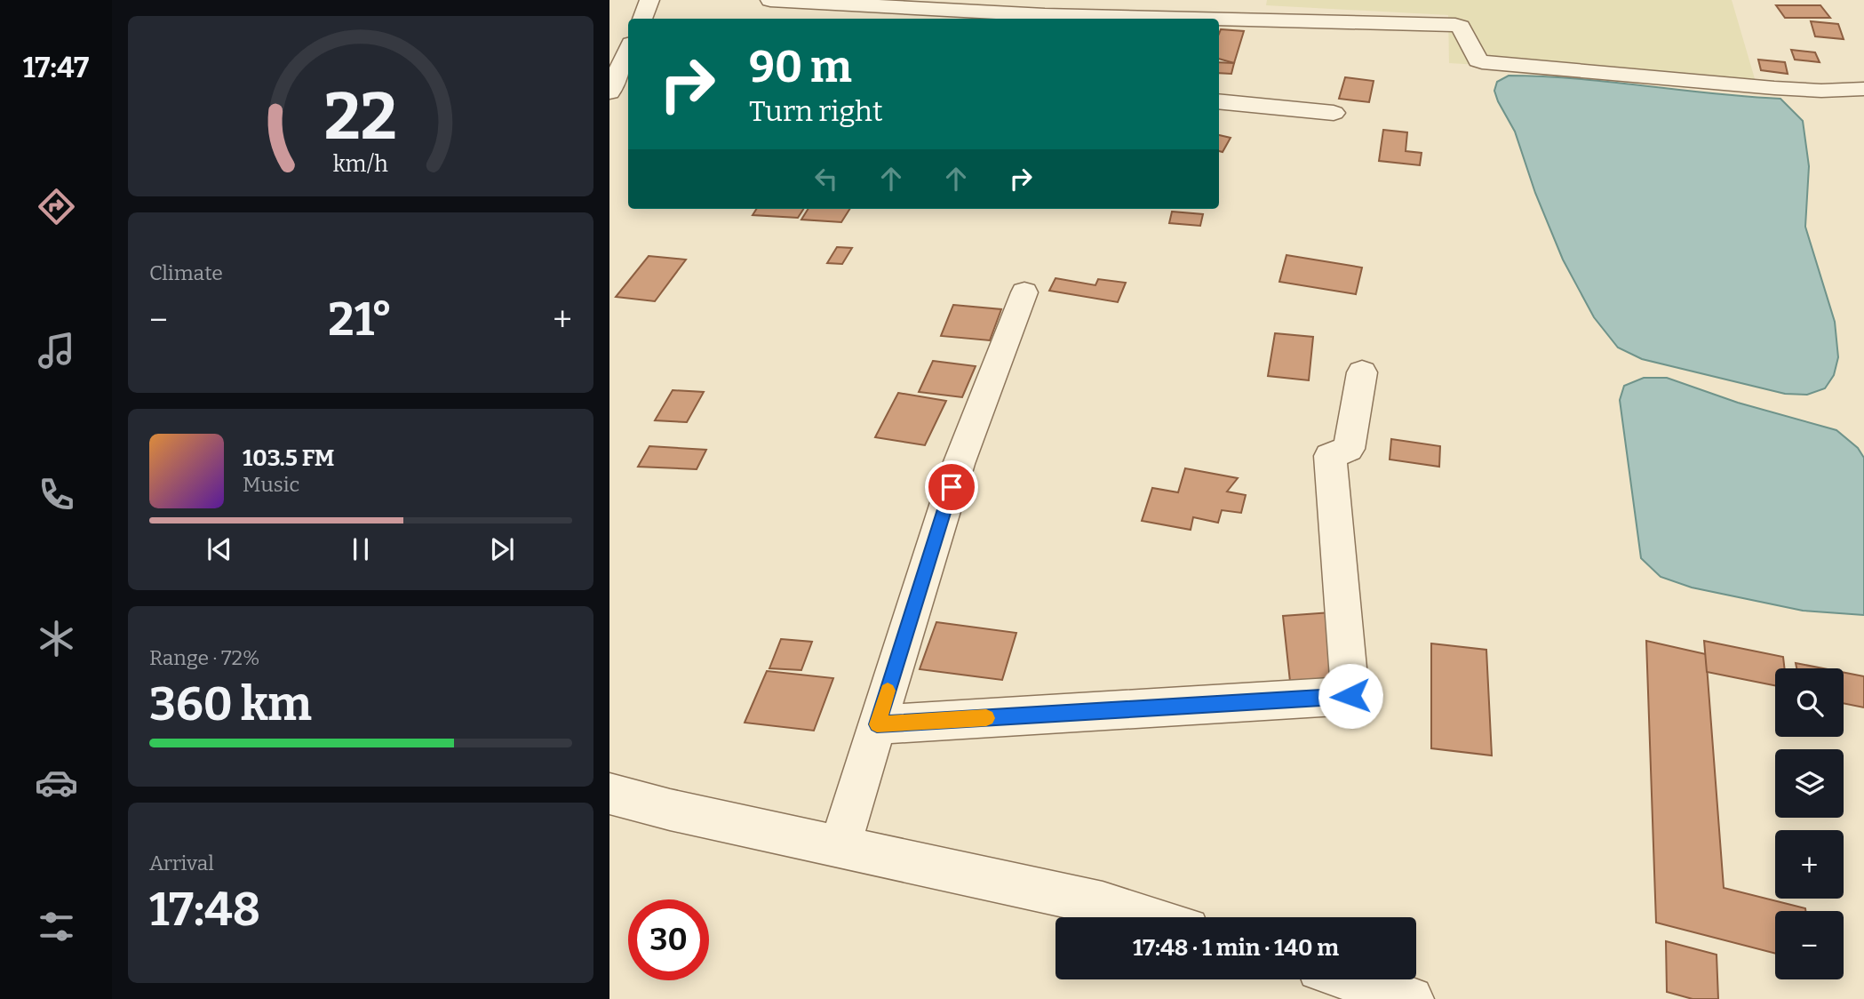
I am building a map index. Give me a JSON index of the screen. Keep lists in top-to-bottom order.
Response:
{
  "page": {
    "tabs": "17:47",
    "turn": ["90 m", "Turn right"],
    "tile": [
      "Climate",
      ["Range · 72%", "360 km"],
      ["Arrival", "17:48"]
    ],
    "heat": ["−", "21°", "+"],
    "song": ["103.5 FM", "Music"],
    "map_buttons": ["+", "−"],
    "limit": "30",
    "trip": "17:48 · 1 min · 140 m",
    "gauge": ["22", "km/h"]
  }
}
